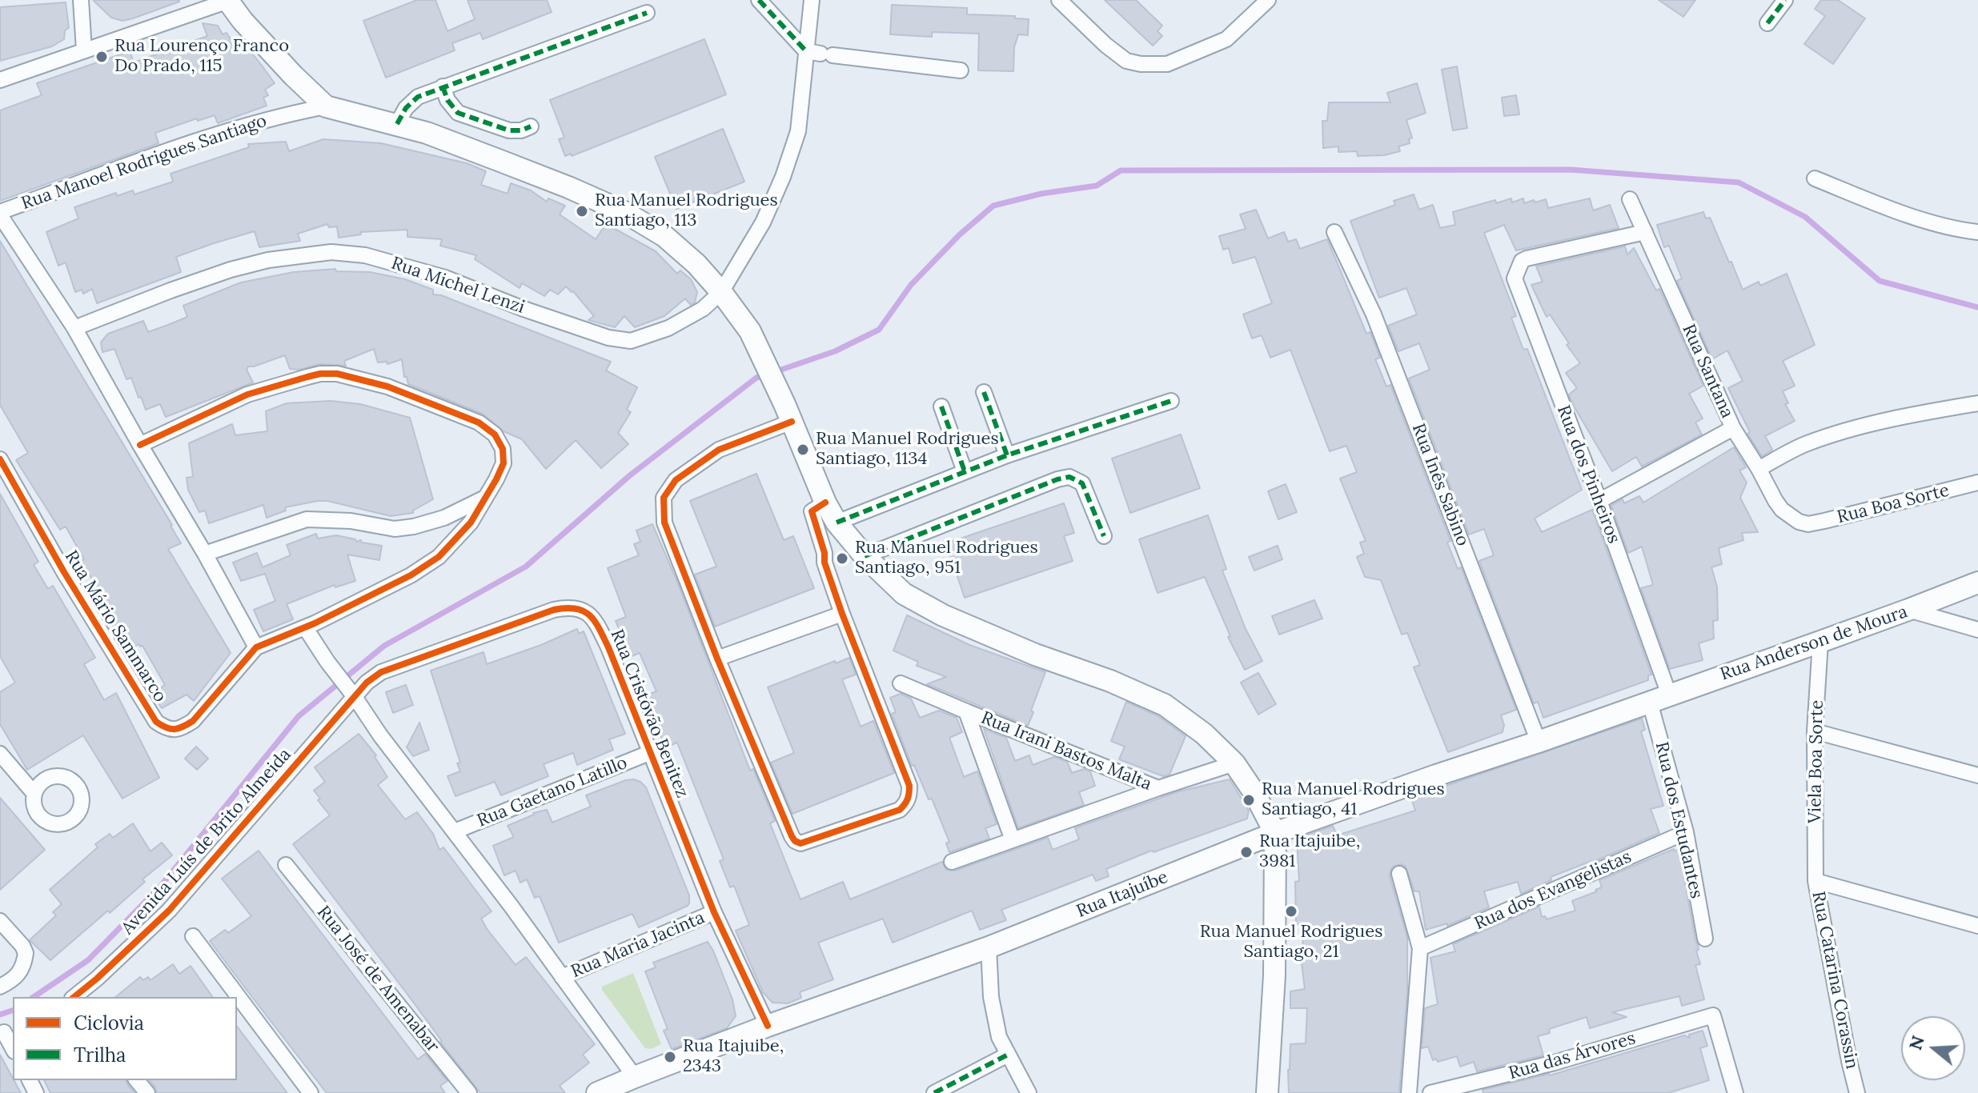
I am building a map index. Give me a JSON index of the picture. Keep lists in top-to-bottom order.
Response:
{
  "streets": {
    "main road": ["Rua Manoel Rodrigues Santiago", "Rua Anderson de Moura", "Rua Itajuíbe"],
    "street": [
      "Rua Michel Lenzi",
      "Rua Santana",
      "Rua dos Pinheiros",
      "Rua Inês Sabino",
      "Rua Boa Sorte",
      "Rua Mário Sammarco",
      "Rua Cristóvão Benitez",
      "Rua Irani Bastos Malta",
      "Viela Boa Sorte",
      "Rua Gaetano Latillo",
      "Rua dos Estudantes",
      "Avenida Luís de Brito Almeida",
      "Rua dos Evangelistas",
      "Rua Maria Jacinta",
      "Rua José de Amenabar",
      "Rua Catarina Corassin",
      "Rua das Árvores"
    ]
  },
  "crossings": [
    ["Rua Manoel Rodrigues Santiago", "Rua Michel Lenzi"],
    ["Rua Manoel Rodrigues Santiago", "Rua Irani Bastos Malta"],
    ["Rua Manoel Rodrigues Santiago", "Rua Itajuíbe"],
    ["Rua Santana", "Rua dos Pinheiros"],
    ["Rua Santana", "Rua Boa Sorte"],
    ["Rua dos Pinheiros", "Rua Anderson de Moura"],
    ["Rua dos Pinheiros", "Rua dos Estudantes"],
    ["Rua dos Pinheiros", "Rua Itajuíbe"],
    ["Rua Inês Sabino", "Rua Itajuíbe"],
    ["Rua Anderson de Moura", "Viela Boa Sorte"],
    ["Rua Anderson de Moura", "Rua dos Estudantes"],
    ["Rua Anderson de Moura", "Rua Itajuíbe"],
    ["Rua Cristóvão Benitez", "Rua Gaetano Latillo"],
    ["Rua Cristóvão Benitez", "Avenida Luís de Brito Almeida"],
    ["Rua Cristóvão Benitez", "Rua Itajuíbe"],
    ["Rua Cristóvão Benitez", "Rua Maria Jacinta"],
    ["Viela Boa Sorte", "Rua Catarina Corassin"],
    ["Rua dos Estudantes", "Rua dos Evangelistas"],
    ["Rua dos Estudantes", "Rua Itajuíbe"]
  ],
  "places": [
    "Rua Lourenço Franco Do Prado, 115",
    "Rua Manuel Rodrigues Santiago, 113",
    "Rua Manuel Rodrigues Santiago, 1134",
    "Rua Manuel Rodrigues Santiago, 951",
    "Rua Manuel Rodrigues Santiago, 41",
    "Rua Itajuibe, 3981",
    "Rua Manuel Rodrigues Santiago, 21",
    "Rua Itajuibe, 2343"
  ],
  "legend": ["Ciclovia", "Trilha"],
  "north": "left"
}
